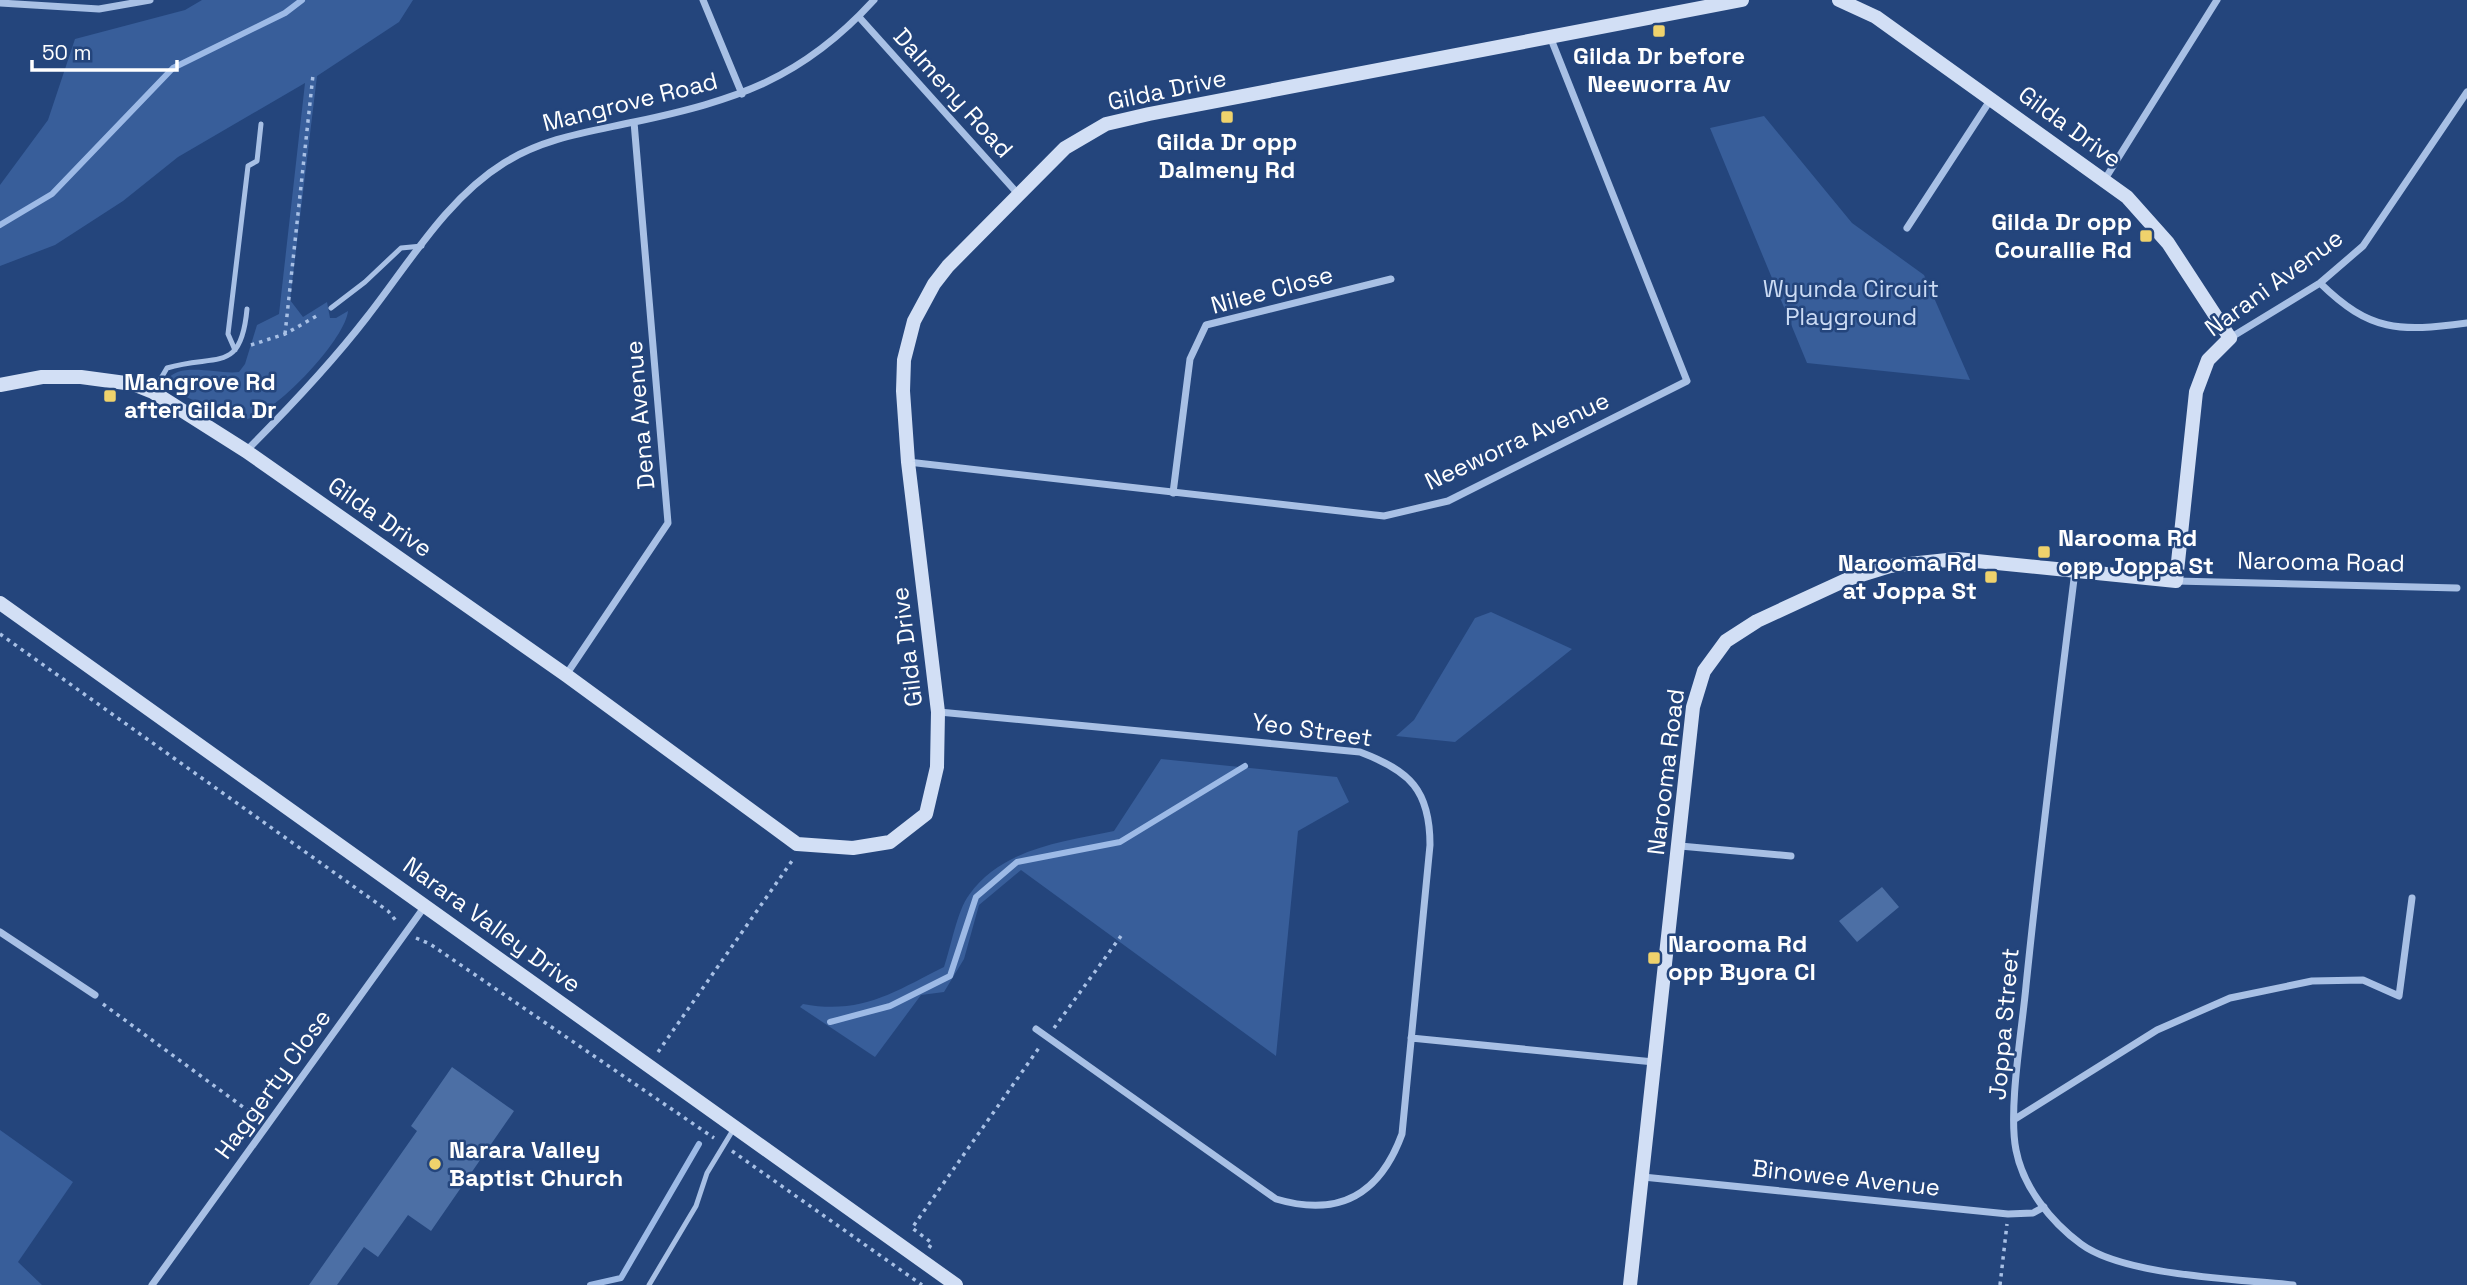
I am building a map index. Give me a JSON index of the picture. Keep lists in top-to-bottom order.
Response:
{
  "streets": {
    "street": [
      "Gilda Drive",
      "Dalmeny Road",
      "Mangrove Road",
      "Narani Avenue",
      "Nilee Close",
      "Dena Avenue",
      "Neeworra Avenue",
      "Narooma Road",
      "Yeo Street",
      "Narara Valley Drive",
      "Joppa Street",
      "Haggerty Close",
      "Binowee Avenue"
    ]
  },
  "crossings": [
    ["Gilda Drive", "Dalmeny Road"],
    ["Gilda Drive", "Mangrove Road"],
    ["Gilda Drive", "Narani Avenue"],
    ["Gilda Drive", "Dena Avenue"],
    ["Gilda Drive", "Neeworra Avenue"],
    ["Gilda Drive", "Yeo Street"],
    ["Dalmeny Road", "Mangrove Road"],
    ["Mangrove Road", "Dena Avenue"],
    ["Narani Avenue", "Narooma Road"],
    ["Nilee Close", "Neeworra Avenue"],
    ["Narooma Road", "Joppa Street"],
    ["Narooma Road", "Binowee Avenue"],
    ["Narara Valley Drive", "Haggerty Close"],
    ["Joppa Street", "Binowee Avenue"]
  ],
  "parks": ["Wyunda Circuit Playground"],
  "places": {
    "transit": [
      "Gilda Dr before Neeworra Av",
      "Gilda Dr opp Dalmeny Rd",
      "Gilda Dr opp Courallie Rd",
      "Mangrove Rd after Gilda Dr",
      "Narooma Rd opp Joppa St",
      "Narooma Rd at Joppa St",
      "Narooma Rd opp Byora Cl"
    ],
    "other": ["Narara Valley Baptist Church"]
  },
  "scale_bar": "50 m"
}
